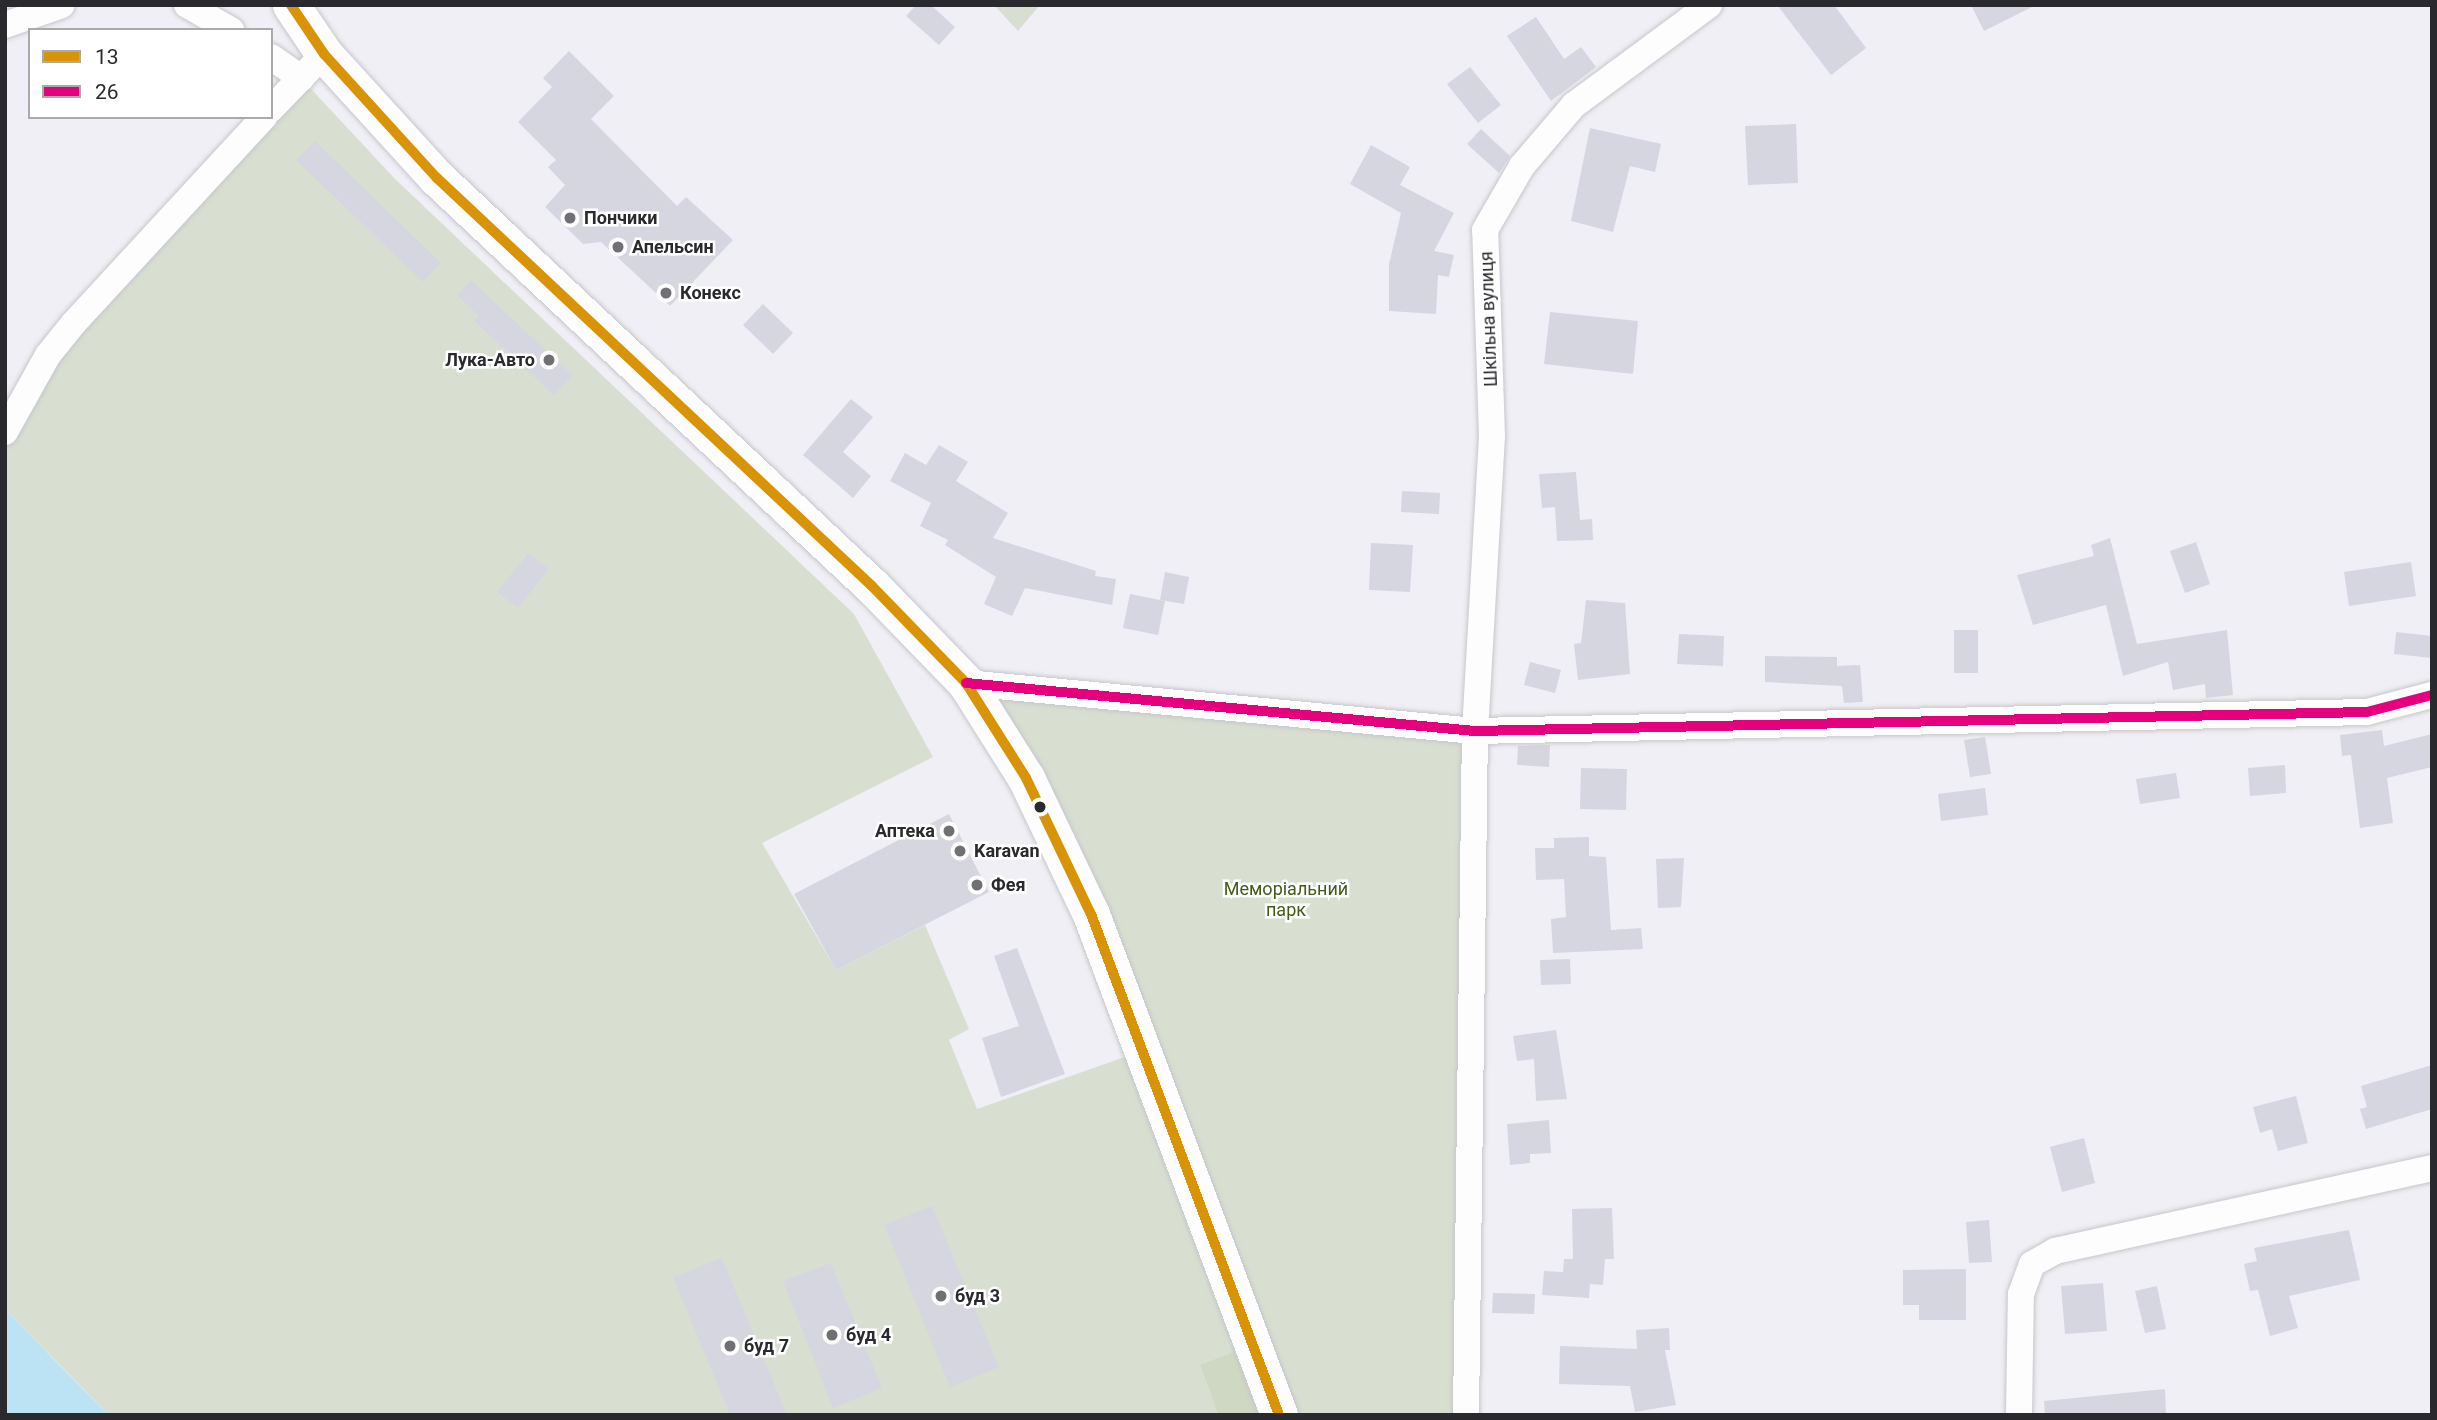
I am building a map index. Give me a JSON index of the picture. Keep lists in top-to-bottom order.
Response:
{
  "streets": {
    "street": ["Шкільна вулиця"]
  },
  "parks": ["Меморіальний парк"],
  "places": [
    "Пончики",
    "Апельсин",
    "Конекс",
    "Лука-Авто",
    "Аптека",
    "Karavan",
    "Фея",
    "буд 3",
    "буд 4",
    "буд 7"
  ],
  "lines": ["transit line 13", "transit line 26"],
  "legend": ["13", "26"]
}
